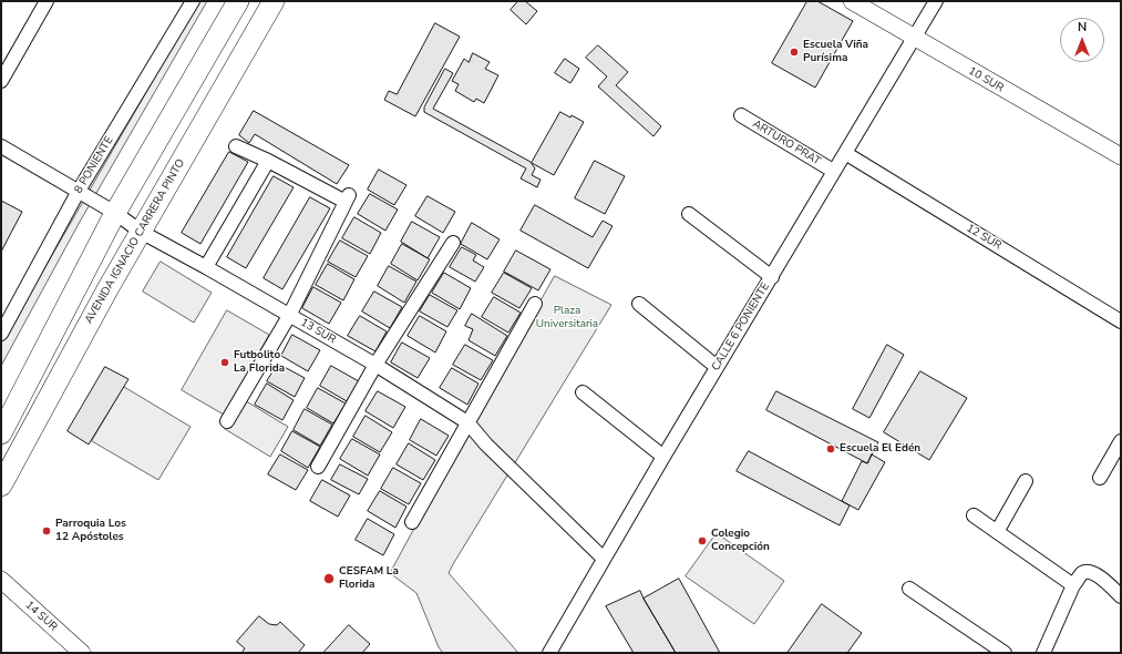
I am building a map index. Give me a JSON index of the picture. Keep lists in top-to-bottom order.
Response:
{
  "streets": {
    "main road": ["AVENIDA IGNACIO CARRERA PINTO"],
    "street": [
      "10 SUR",
      "ARTURO PRAT",
      "8 PONIENTE",
      "12 SUR",
      "CALLE 6 PONIENTE",
      "13 SUR",
      "14 SUR"
    ]
  },
  "crossings": [
    ["10 SUR", "CALLE 6 PONIENTE"],
    ["ARTURO PRAT", "CALLE 6 PONIENTE"],
    ["8 PONIENTE", "13 SUR"],
    ["12 SUR", "CALLE 6 PONIENTE"],
    ["AVENIDA IGNACIO CARRERA PINTO", "13 SUR"],
    ["CALLE 6 PONIENTE", "13 SUR"]
  ],
  "parks": ["Plaza Universitaria"],
  "places": [
    "Escuela Viña Purísima",
    "Futbolito La Florida",
    "Escuela El Edén",
    "Parroquia Los 12 Apóstoles",
    "Colegio Concepción",
    "CESFAM La Florida"
  ],
  "north": "top"
}
